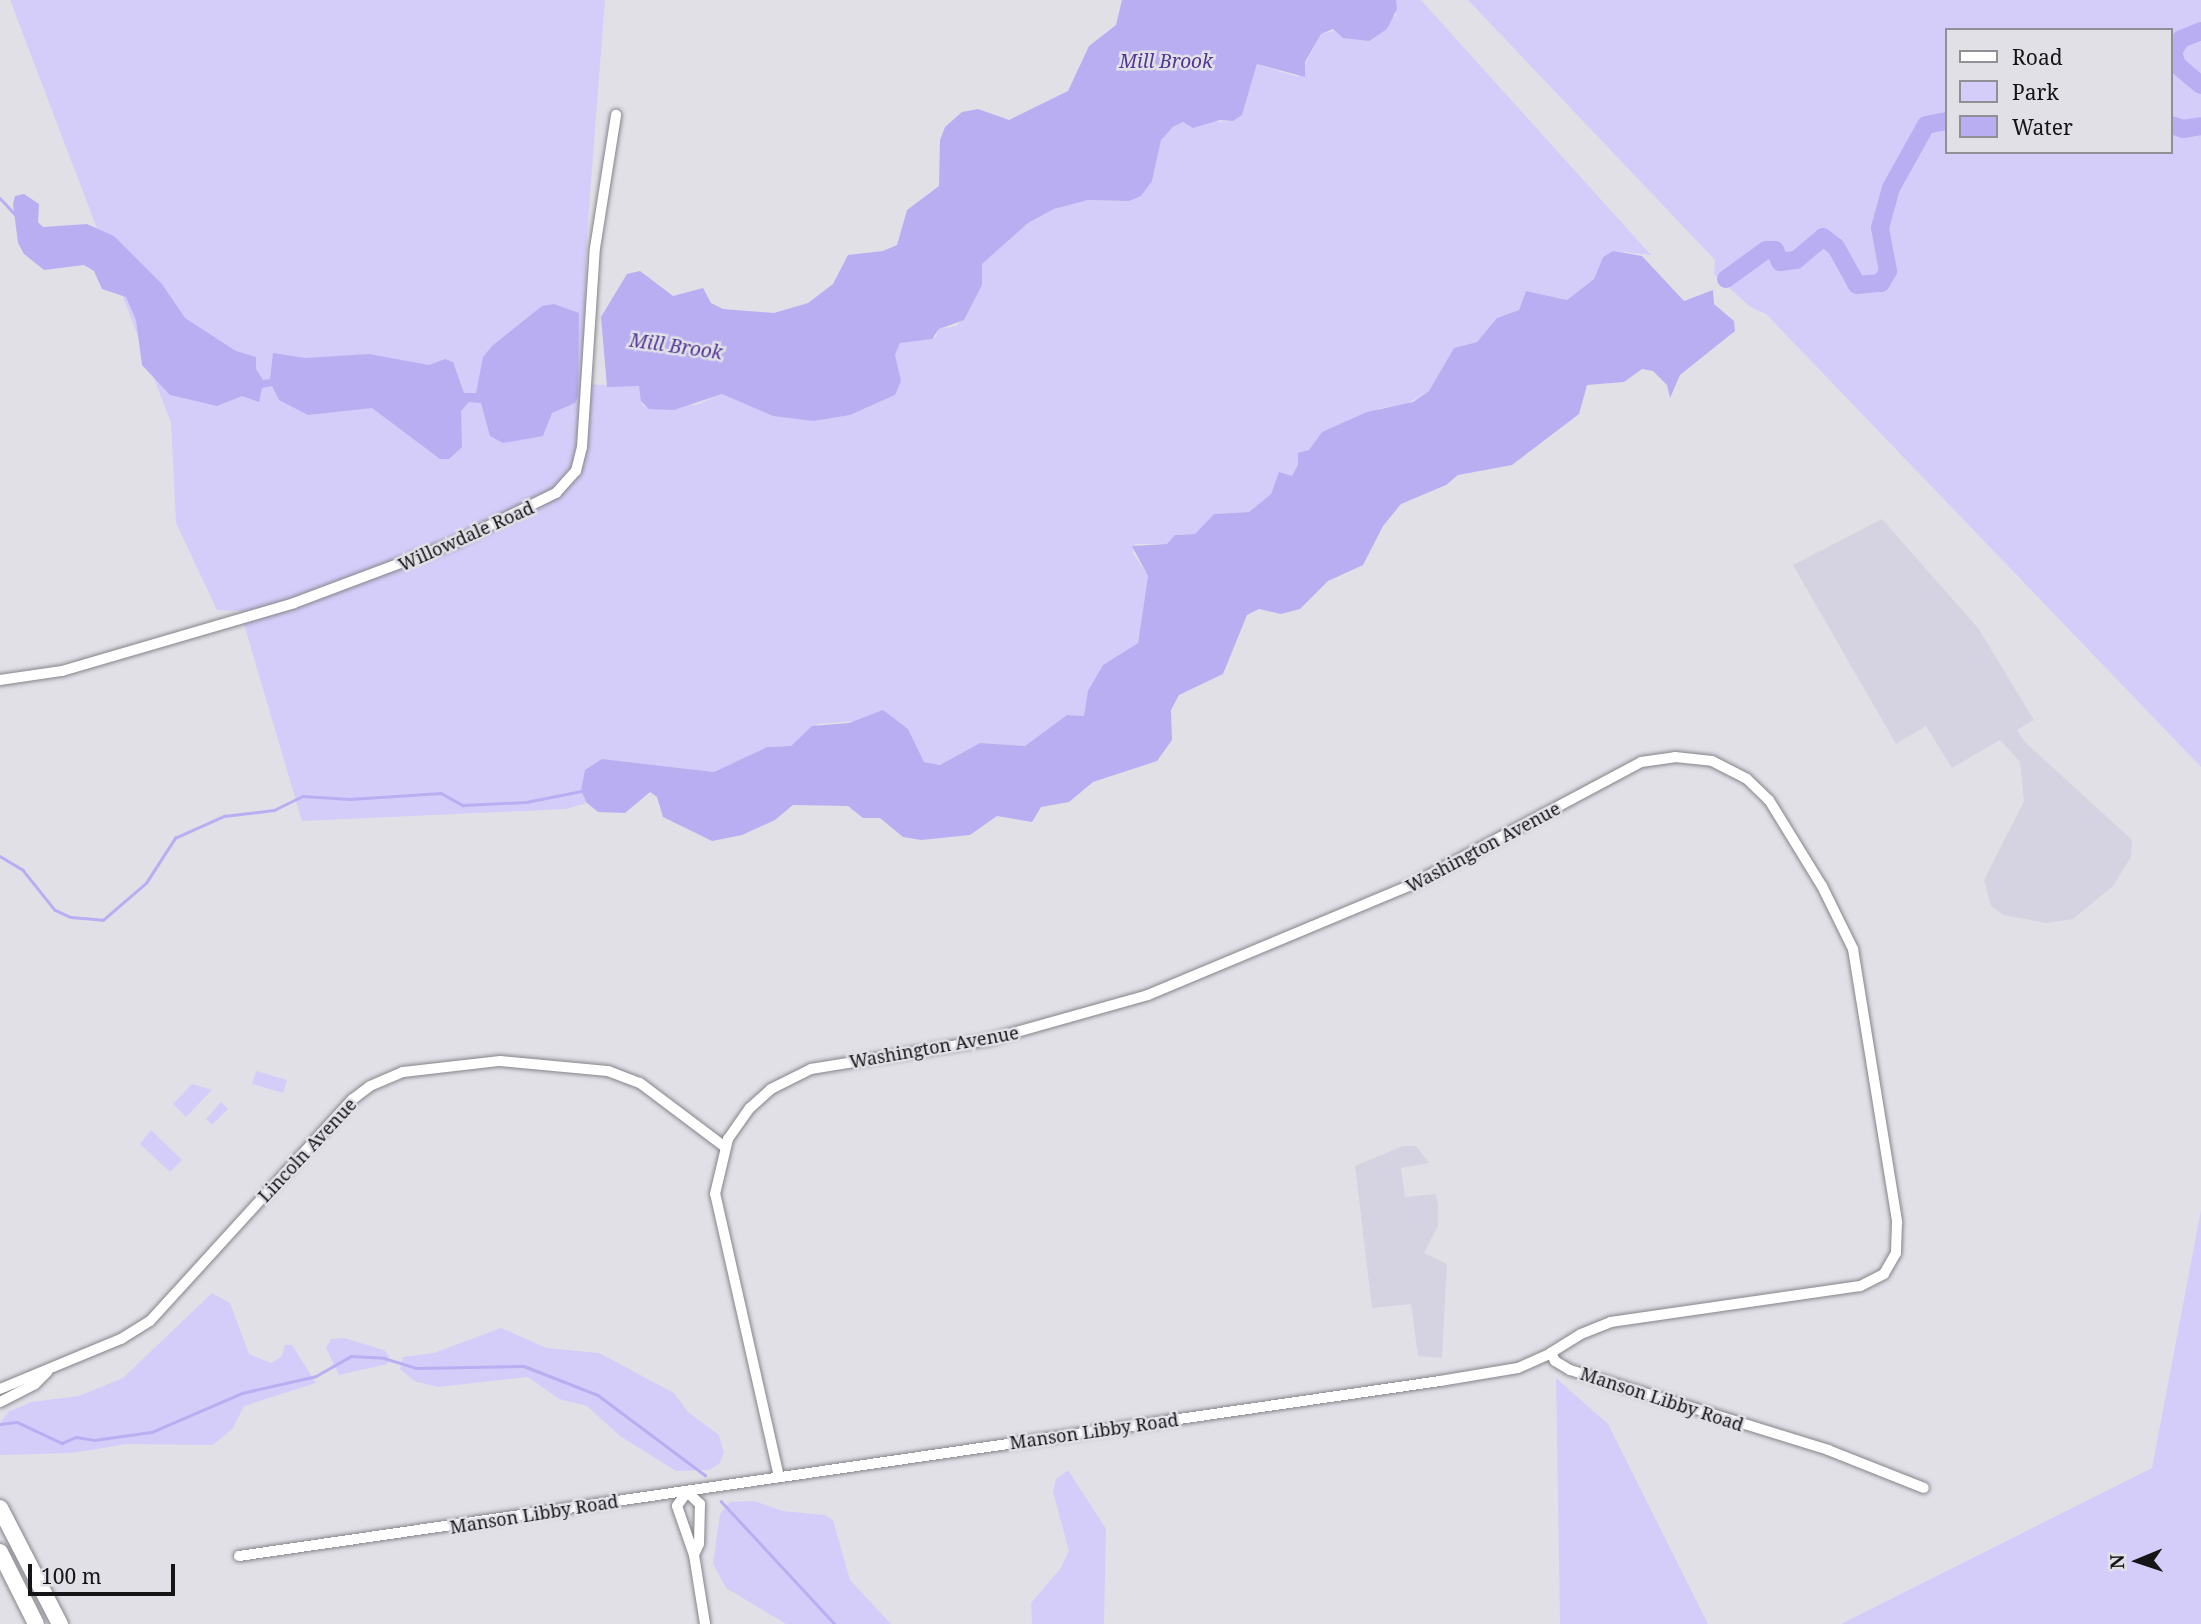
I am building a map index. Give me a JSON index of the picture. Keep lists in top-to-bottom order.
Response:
{
  "streets": {
    "street": [
      "Willowdale Road",
      "Washington Avenue",
      "Lincoln Avenue",
      "Manson Libby Road"
    ]
  },
  "crossings": [
    ["Washington Avenue", "Lincoln Avenue"],
    ["Washington Avenue", "Manson Libby Road"]
  ],
  "water": ["Mill Brook"],
  "legend": ["Road", "Park", "Water"],
  "scale_bar": "100 m",
  "north": "left"
}
